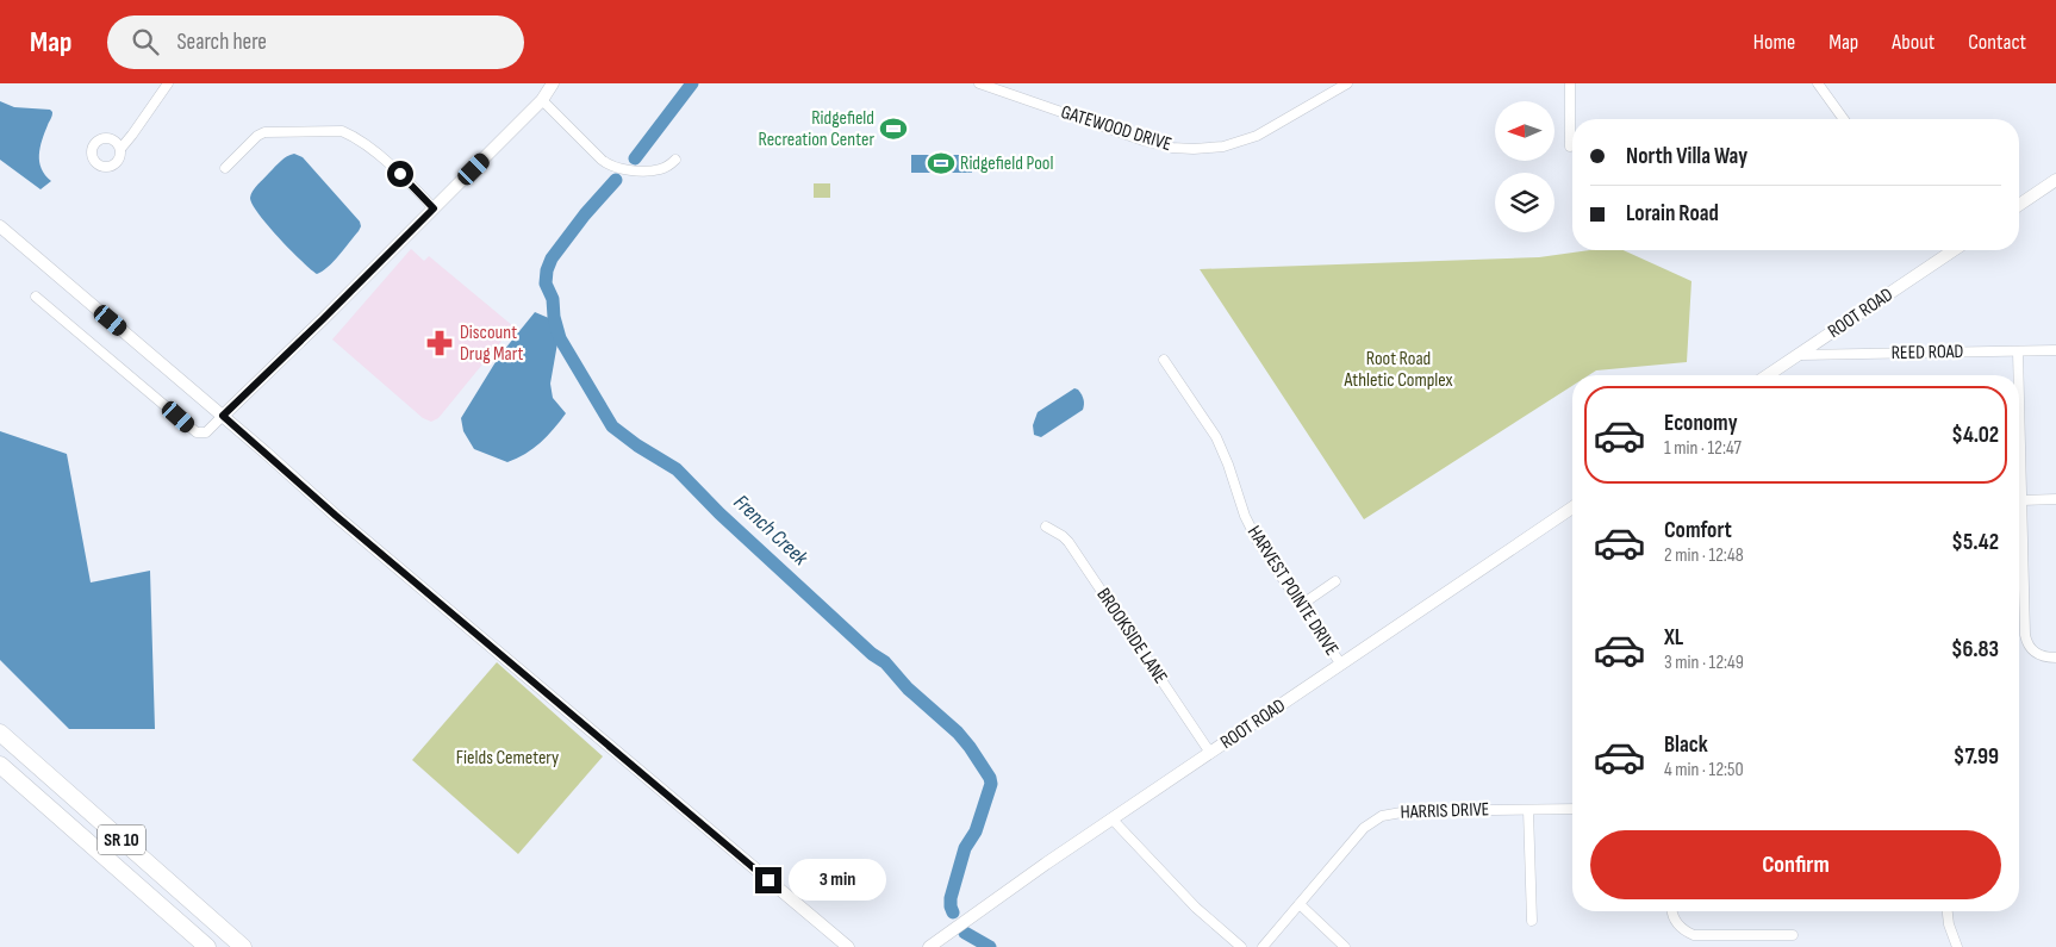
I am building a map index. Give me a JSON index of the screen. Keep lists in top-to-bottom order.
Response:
{
  "streets": {
    "highway": ["SR 10"],
    "street": [
      "GATEWOOD DRIVE",
      "ROOT ROAD",
      "REED ROAD",
      "HARVEST POINTE DRIVE",
      "BROOKSIDE LANE",
      "HARRIS DRIVE"
    ]
  },
  "crossings": [
    ["ROOT ROAD", "REED ROAD"],
    ["ROOT ROAD", "HARVEST POINTE DRIVE"],
    ["ROOT ROAD", "BROOKSIDE LANE"]
  ],
  "water": ["French Creek"],
  "parks": ["Root Road Athletic Complex", "Fields Cemetery"],
  "places": {
    "sports": ["Ridgefield Recreation Center", "Ridgefield Pool"],
    "pharmacy": ["Discount Drug Mart"]
  },
  "north": "left",
  "page": {
    "header": "Map",
    "search": "Search here",
    "nav": [
      "Home",
      "Map",
      "About",
      "Contact"
    ],
    "banner": ["North Villa Way", "Lorain Road"],
    "list": [
      {
        "name": "Economy",
        "note": "1 min · 12:47",
        "value": "$4.02"
      },
      {
        "name": "Comfort",
        "note": "2 min · 12:48",
        "value": "$5.42"
      },
      {
        "name": "XL",
        "note": "3 min · 12:49",
        "value": "$6.83"
      },
      {
        "name": "Black",
        "note": "4 min · 12:50",
        "value": "$7.99"
      }
    ],
    "buttons": "Confirm",
    "bubble": "3 min"
  }
}
